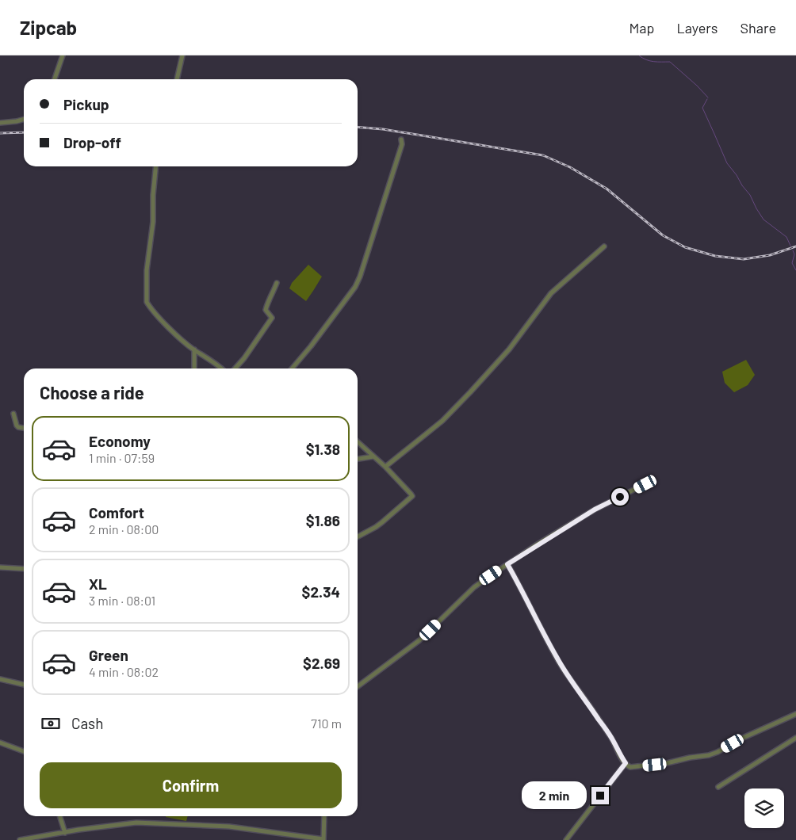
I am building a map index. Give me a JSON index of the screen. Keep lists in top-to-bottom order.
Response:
{
  "page": {
    "header": "Zipcab",
    "nav": ["Map", "Layers", "Share"],
    "banner": ["Pickup", "Drop-off"],
    "heading": "Choose a ride",
    "list": [
      {
        "name": "Economy",
        "note": "1 min · 07:59",
        "value": "$1.38"
      },
      {
        "name": "Comfort",
        "note": "2 min · 08:00",
        "value": "$1.86"
      },
      {
        "name": "XL",
        "note": "3 min · 08:01",
        "value": "$2.34"
      },
      {
        "name": "Green",
        "note": "4 min · 08:02",
        "value": "$2.69"
      }
    ],
    "pay": ["Cash", "710 m"],
    "buttons": "Confirm",
    "bubble": "2 min"
  }
}
